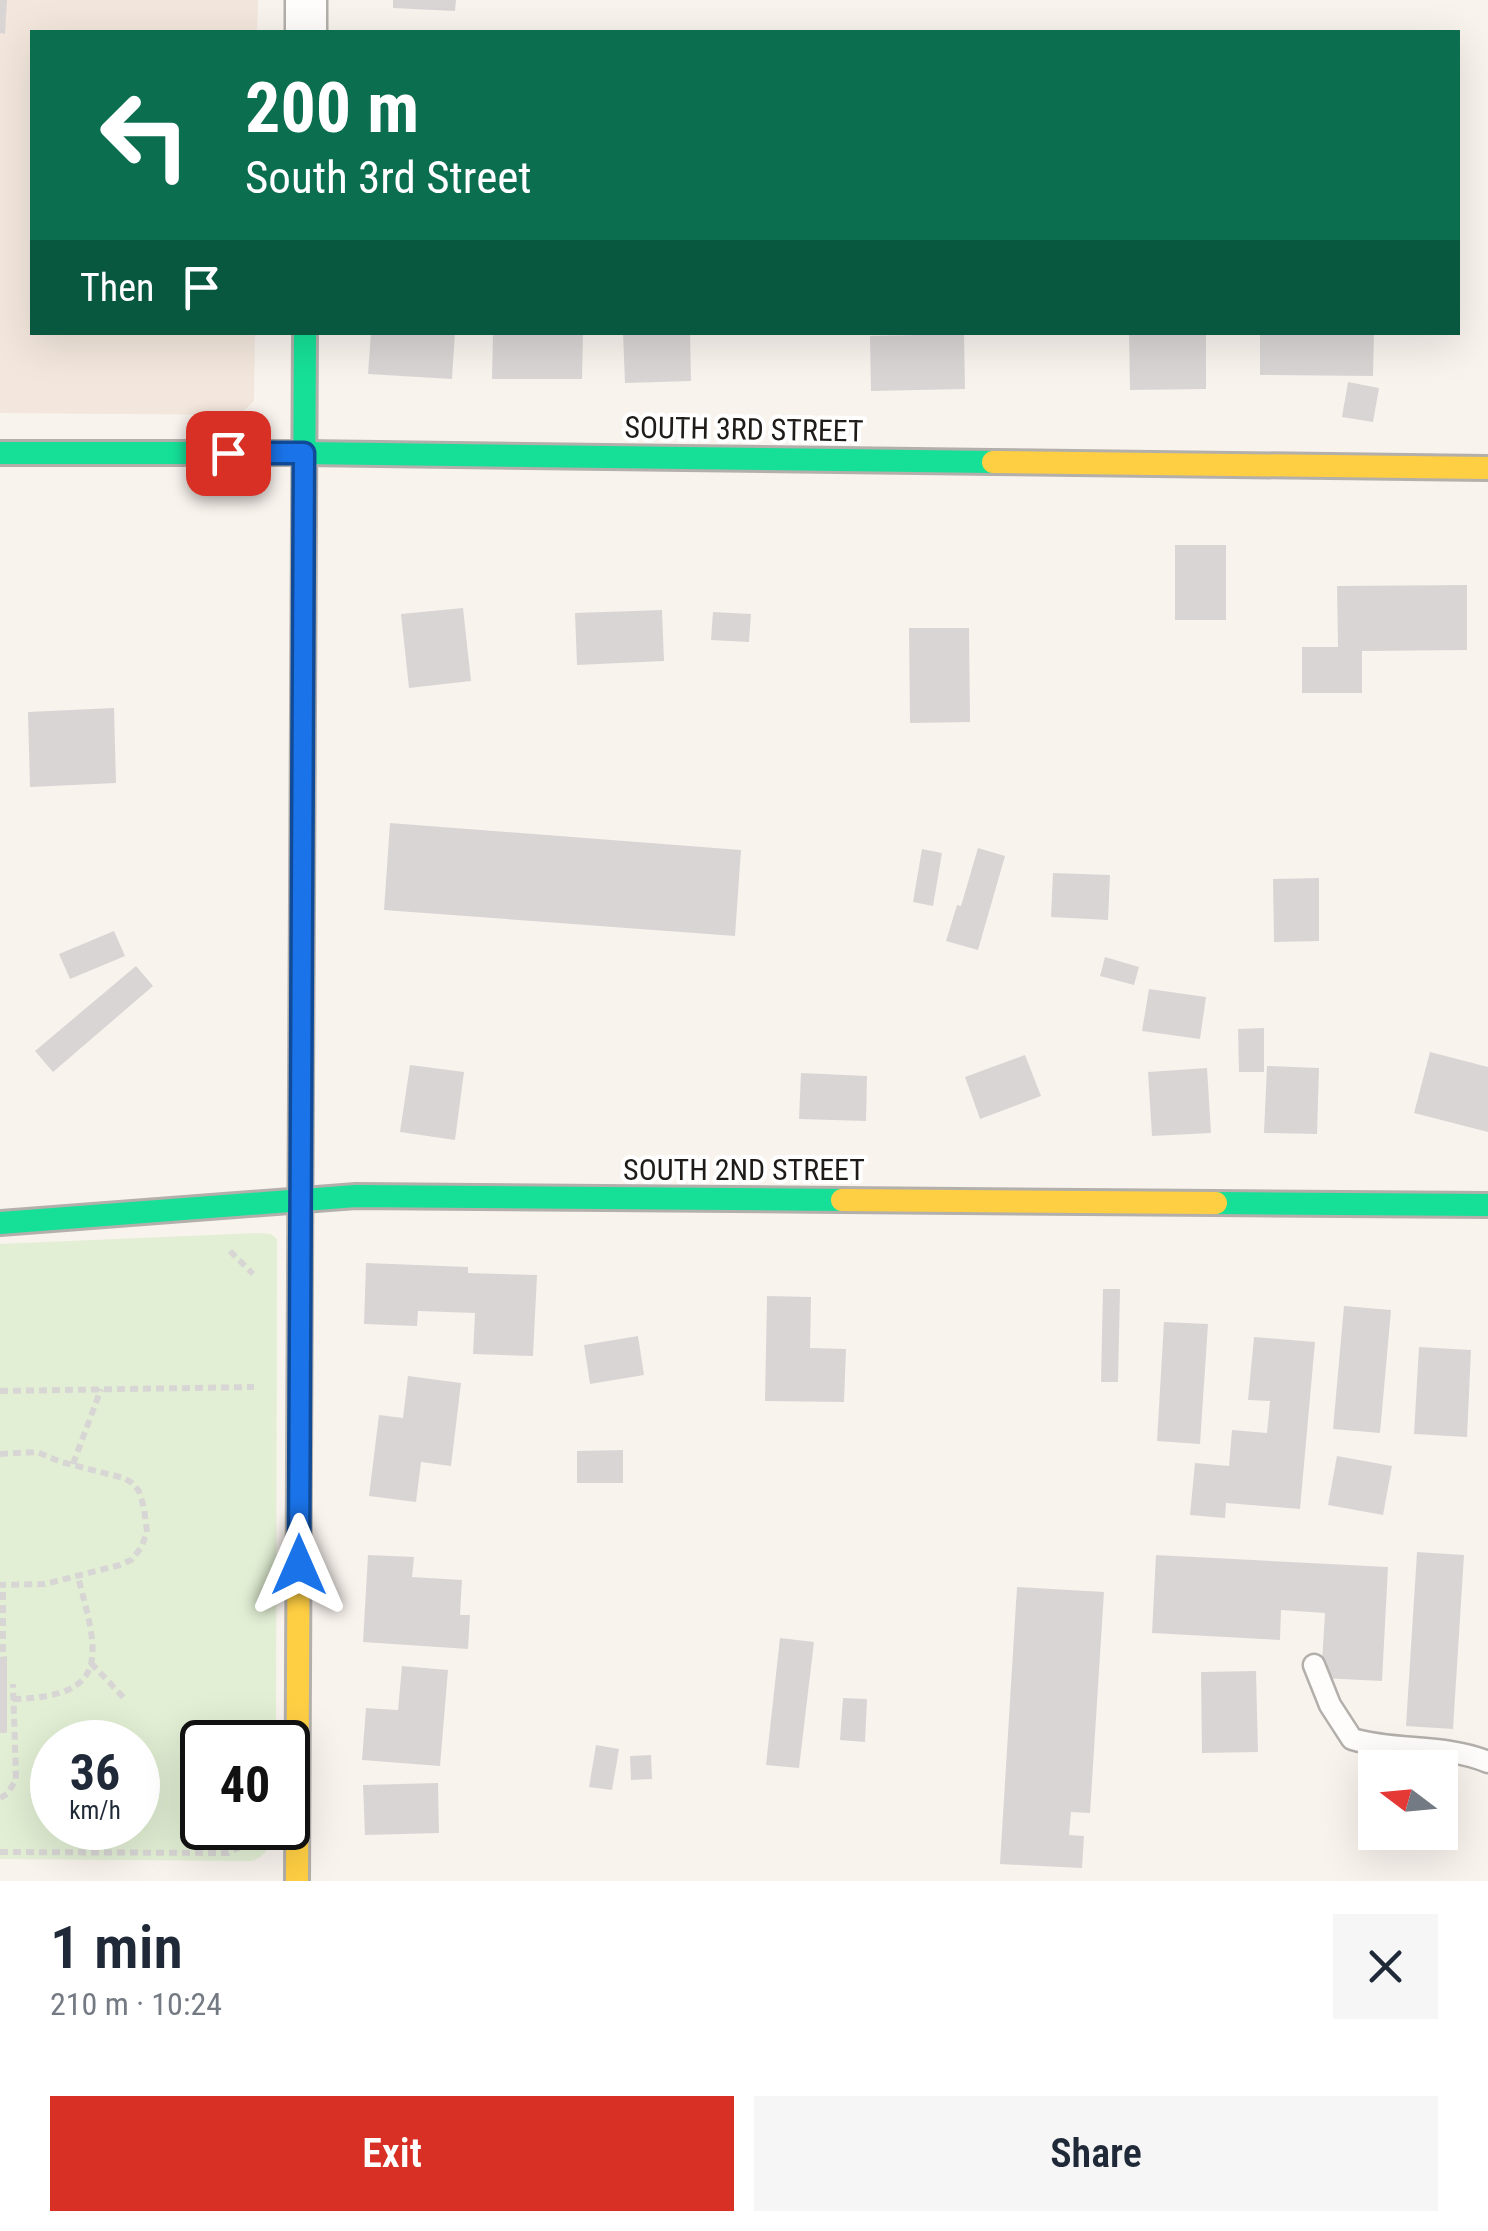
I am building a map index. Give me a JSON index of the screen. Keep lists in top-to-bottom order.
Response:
{
  "streets": {
    "street": ["SOUTH 3RD STREET", "SOUTH 2ND STREET"]
  },
  "north": "left",
  "page": {
    "turn": ["200 m", "South 3rd Street"],
    "then": "Then",
    "speed": "36 km/h",
    "limit": "40",
    "heading": ["1 min", "210 m · 10:24"],
    "buttons": ["Exit", "Share"]
  }
}
